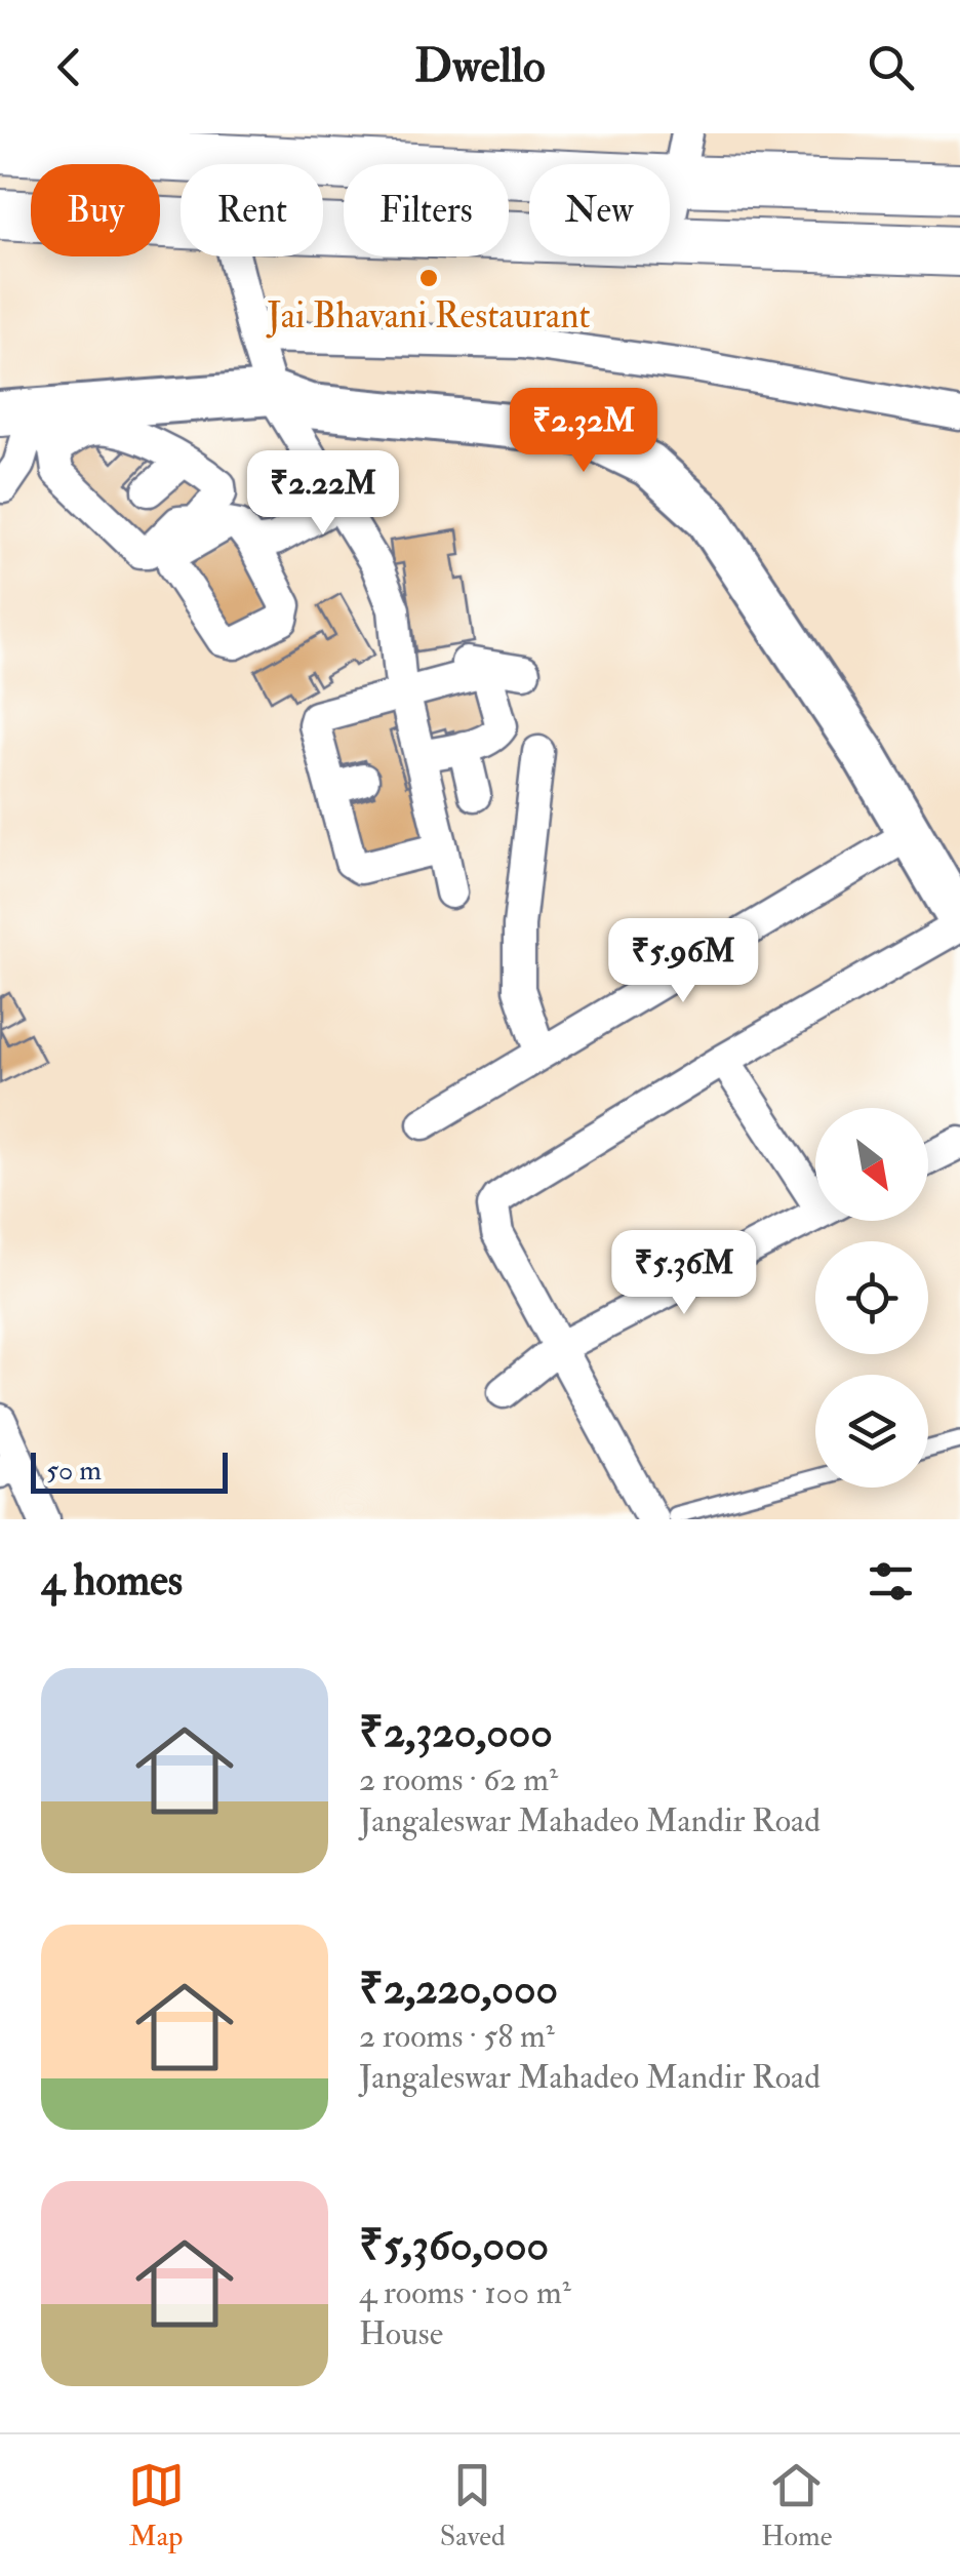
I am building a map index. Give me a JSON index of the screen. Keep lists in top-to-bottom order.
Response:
{
  "places": ["Jai Bhavani Restaurant"],
  "scale_bar": "50 m",
  "north": "bottom right",
  "page": {
    "header": "Dwello",
    "chip": [
      "Buy",
      "Rent",
      "Filters",
      "New"
    ],
    "price": [
      "₹2.32M",
      "₹2.22M",
      "₹5.96M",
      "₹5.36M"
    ],
    "scale": "50 m",
    "heading": "4 homes",
    "list": [
      {
        "name": "₹2,320,000",
        "note": "2 rooms · 62 m² · Jangaleswar Mahadeo Mandir Road"
      },
      {
        "name": "₹2,220,000",
        "note": "2 rooms · 58 m² · Jangaleswar Mahadeo Mandir Road"
      },
      {
        "name": "₹5,360,000",
        "note": "4 rooms · 100 m² · House"
      }
    ],
    "tabs": ["Map", "Saved", "Home"]
  }
}
